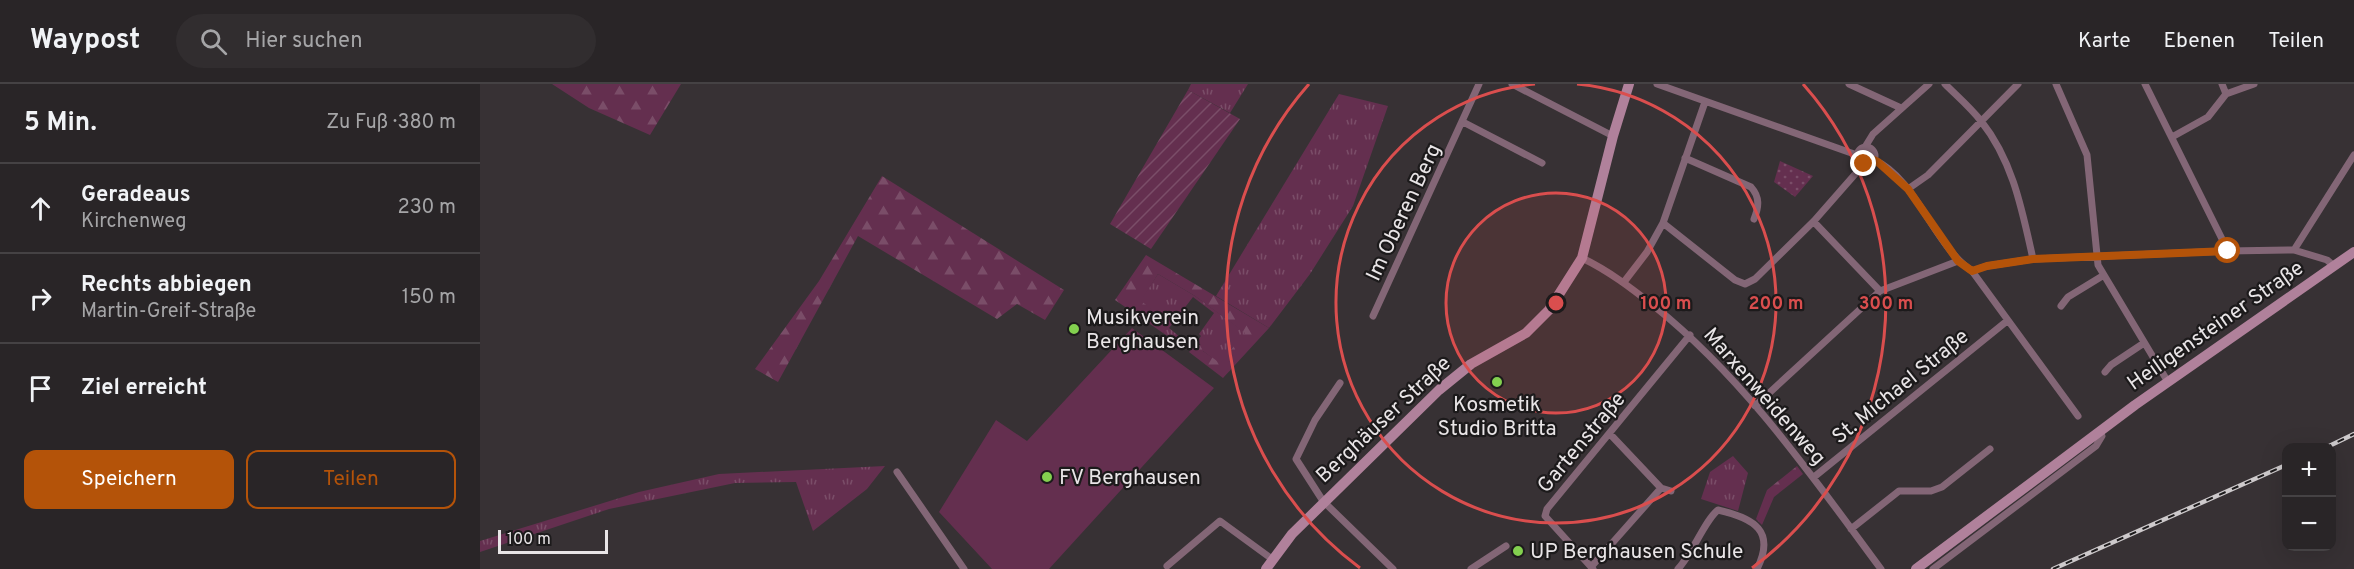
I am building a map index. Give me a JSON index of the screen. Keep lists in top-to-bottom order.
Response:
{
  "streets": {
    "street": [
      "Im Oberen Berg",
      "Heiligensteiner Straße",
      "St. Michael Straße",
      "Marxenweidenweg",
      "Berghäuser Straße",
      "Gartenstraße"
    ]
  },
  "crossings": [
    ["St. Michael Straße", "Marxenweidenweg"],
    ["Marxenweidenweg", "Berghäuser Straße"],
    ["Marxenweidenweg", "Gartenstraße"]
  ],
  "places": [
    "Musikverein Berghausen",
    "Kosmetik Studio Britta",
    "FV Berghausen",
    "UP Berghausen Schule"
  ],
  "scale_bar": "100 m",
  "page": {
    "header": "Waypost",
    "search": "Hier suchen",
    "nav": ["Karte", "Ebenen", "Teilen"],
    "heading": ["5 Min.", "Zu Fuß · 380 m"],
    "list": [
      ["Geradeaus", "Kirchenweg", "230 m"],
      ["Rechts abbiegen", "Martin-Greif-Straße", "150 m"],
      "Ziel erreicht"
    ],
    "buttons": ["Speichern", "Teilen"],
    "map_buttons": ["+", "−"],
    "scale": "100 m"
  },
  "rings": ["100 m", "200 m", "300 m"]
}
